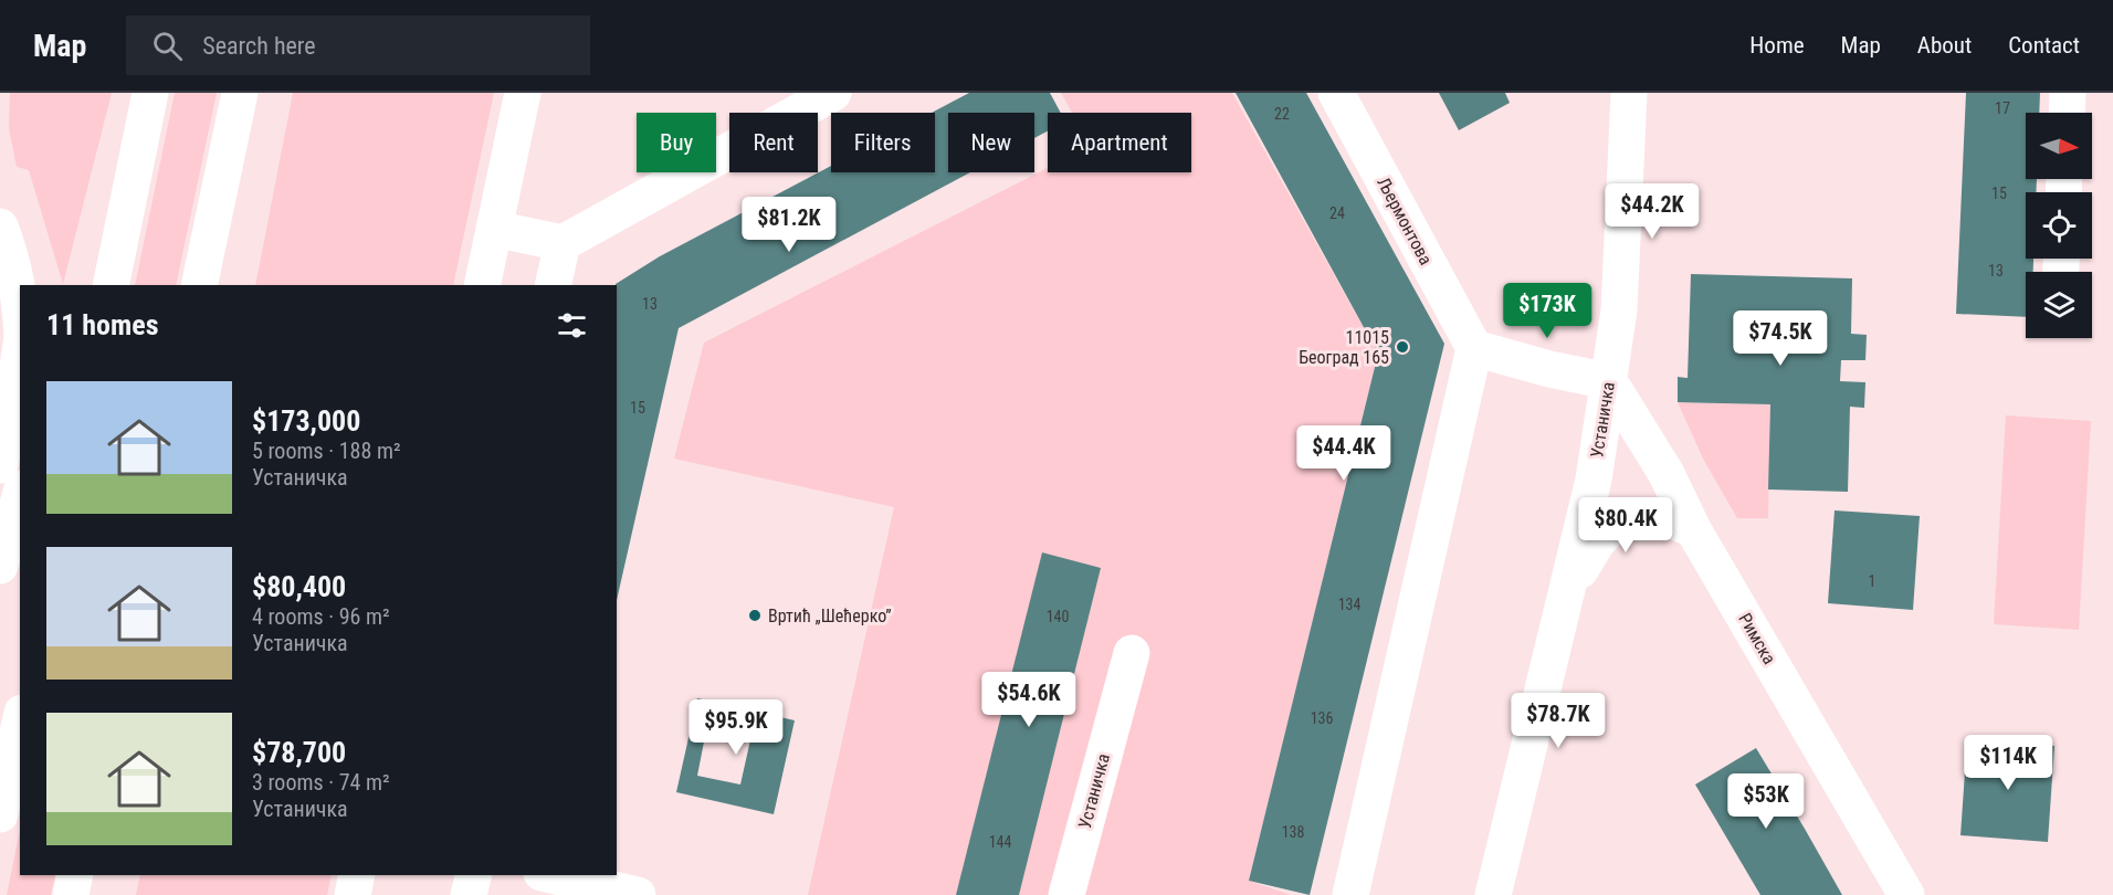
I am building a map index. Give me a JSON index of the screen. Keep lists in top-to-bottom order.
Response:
{
  "streets": {
    "main road": ["Љермонтова", "Устаничка", "Римска"]
  },
  "crossings": [
    ["Устаничка", "Римска"]
  ],
  "places": ["11015 Београд 165", "Вртић „Шећерко”"],
  "house_numbers": [
    "17",
    "22",
    "15",
    "24",
    "13",
    "13",
    "15",
    "1",
    "134",
    "140",
    "136",
    "138",
    "144"
  ],
  "north": "right",
  "page": {
    "header": "Map",
    "search": "Search here",
    "nav": [
      "Home",
      "Map",
      "About",
      "Contact"
    ],
    "chip": [
      "Buy",
      "Rent",
      "Filters",
      "New",
      "Apartment"
    ],
    "price": [
      "$44.2K",
      "$81.2K",
      "$173K",
      "$74.5K",
      "$44.4K",
      "$80.4K",
      "$54.6K",
      "$78.7K",
      "$95.9K",
      "$114K",
      "$53K"
    ],
    "heading": "11 homes",
    "list": [
      {
        "name": "$173,000",
        "note": "5 rooms · 188 m² · Устаничка"
      },
      {
        "name": "$80,400",
        "note": "4 rooms · 96 m² · Устаничка"
      },
      {
        "name": "$78,700",
        "note": "3 rooms · 74 m² · Устаничка"
      }
    ]
  }
}
